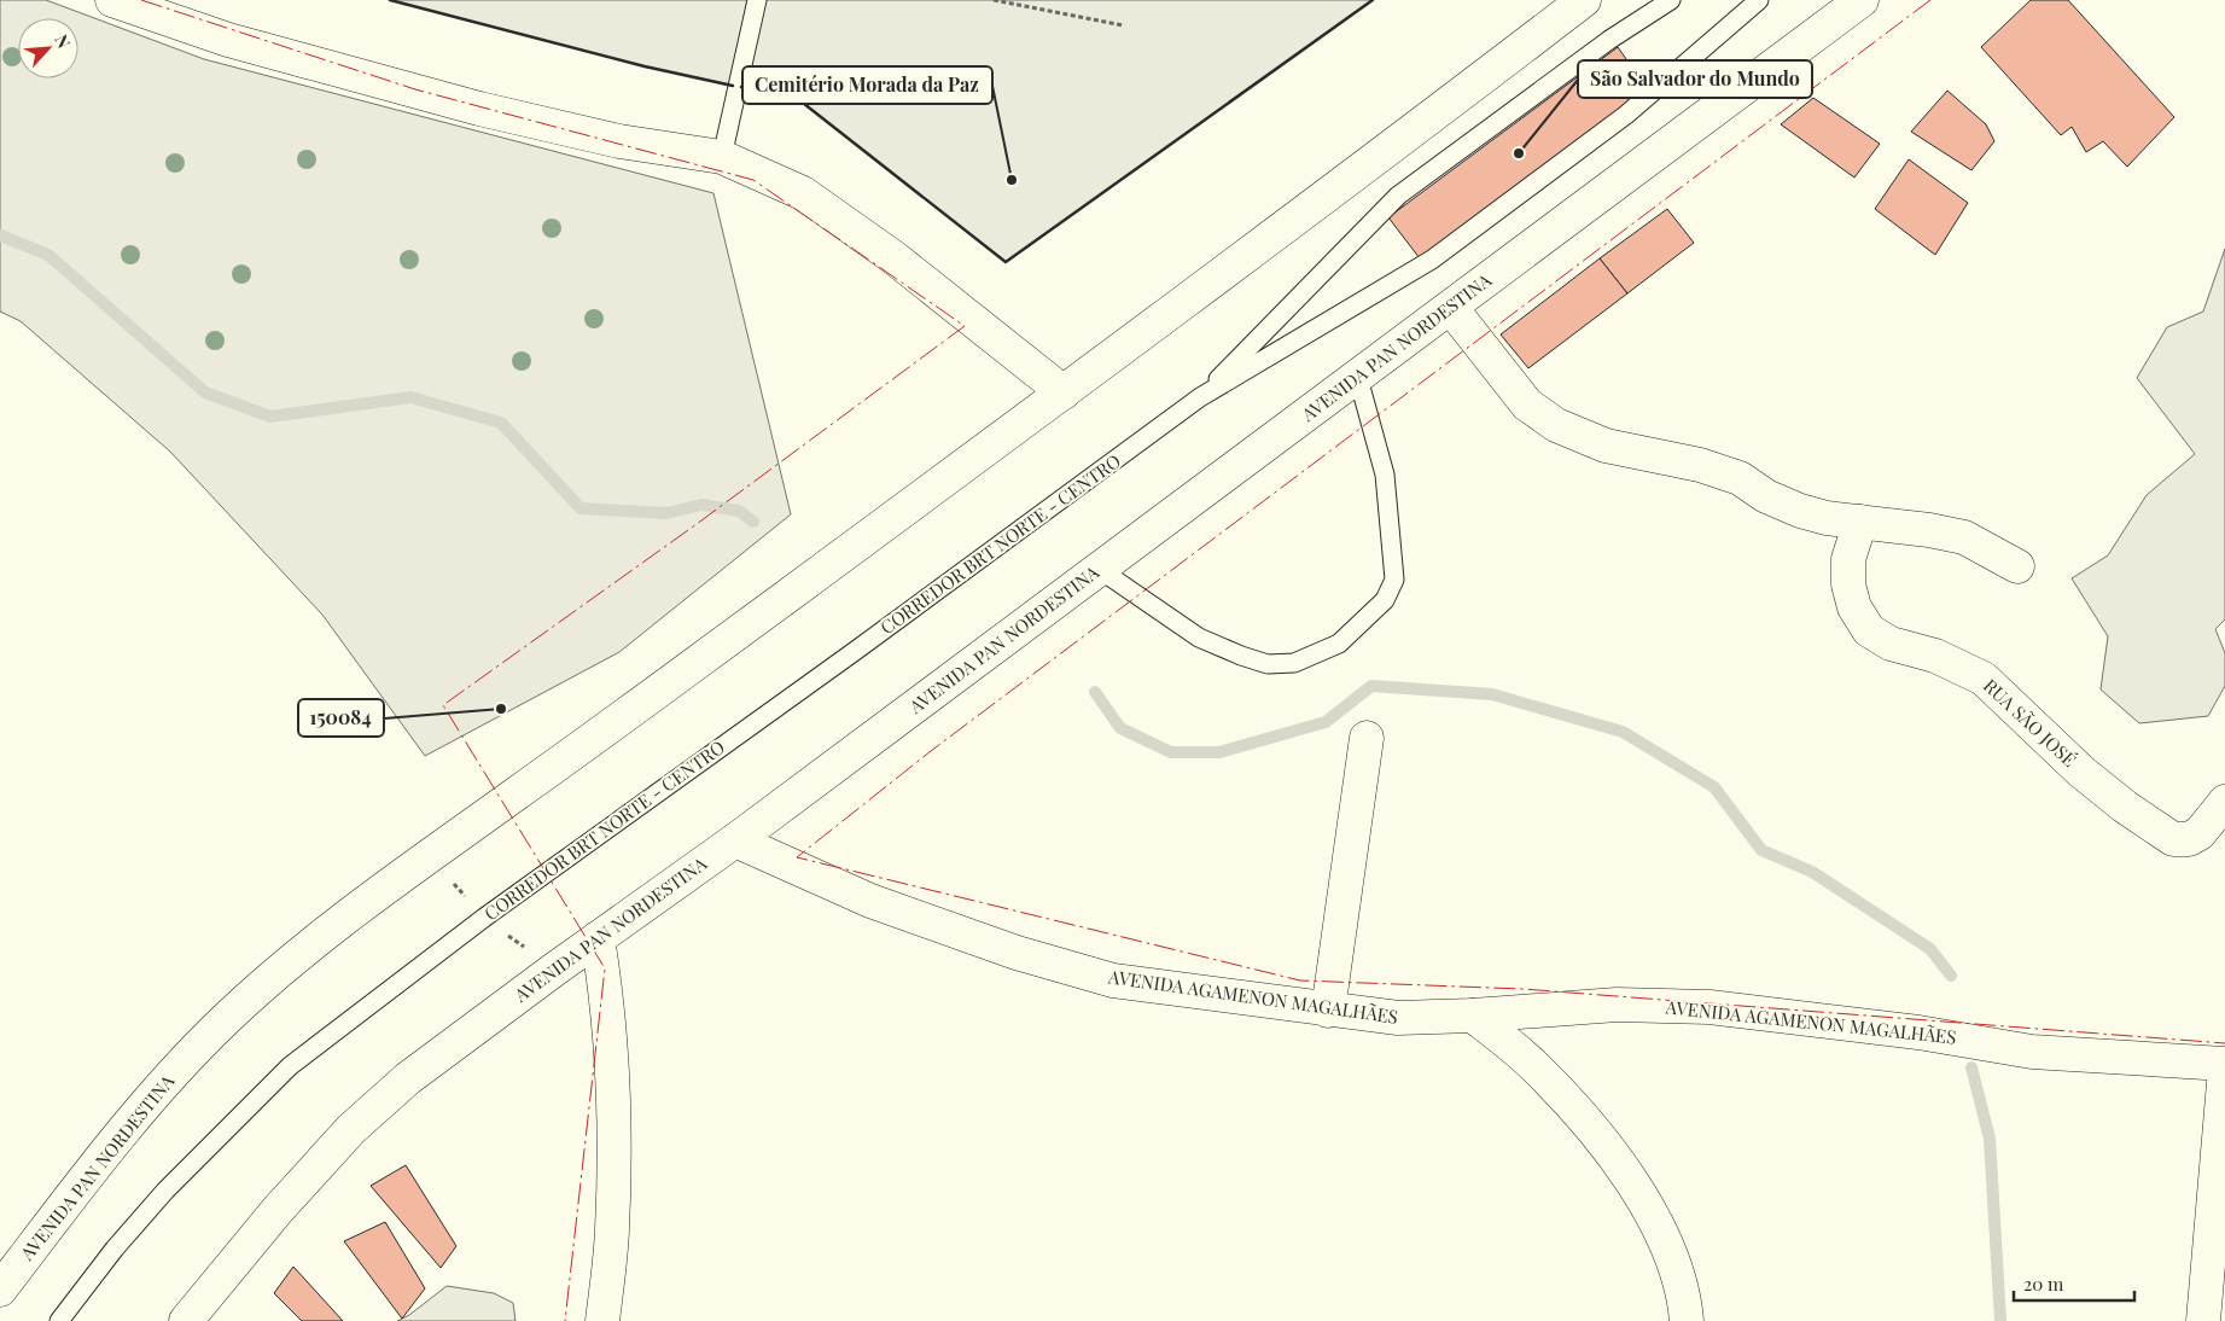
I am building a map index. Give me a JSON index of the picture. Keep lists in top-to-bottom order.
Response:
{
  "streets": {
    "main road": ["AVENIDA PAN NORDESTINA", "RUA SÃO JOSÉ", "AVENIDA AGAMENON MAGALHÃES"],
    "lane": ["CORREDOR BRT NORTE - CENTRO"]
  },
  "crossings": [
    ["AVENIDA PAN NORDESTINA", "AVENIDA AGAMENON MAGALHÃES"]
  ],
  "places": ["São Salvador do Mundo", "Cemitério Morada da Paz", "150084"],
  "scale_bar": "20 m",
  "north": "top right"
}
